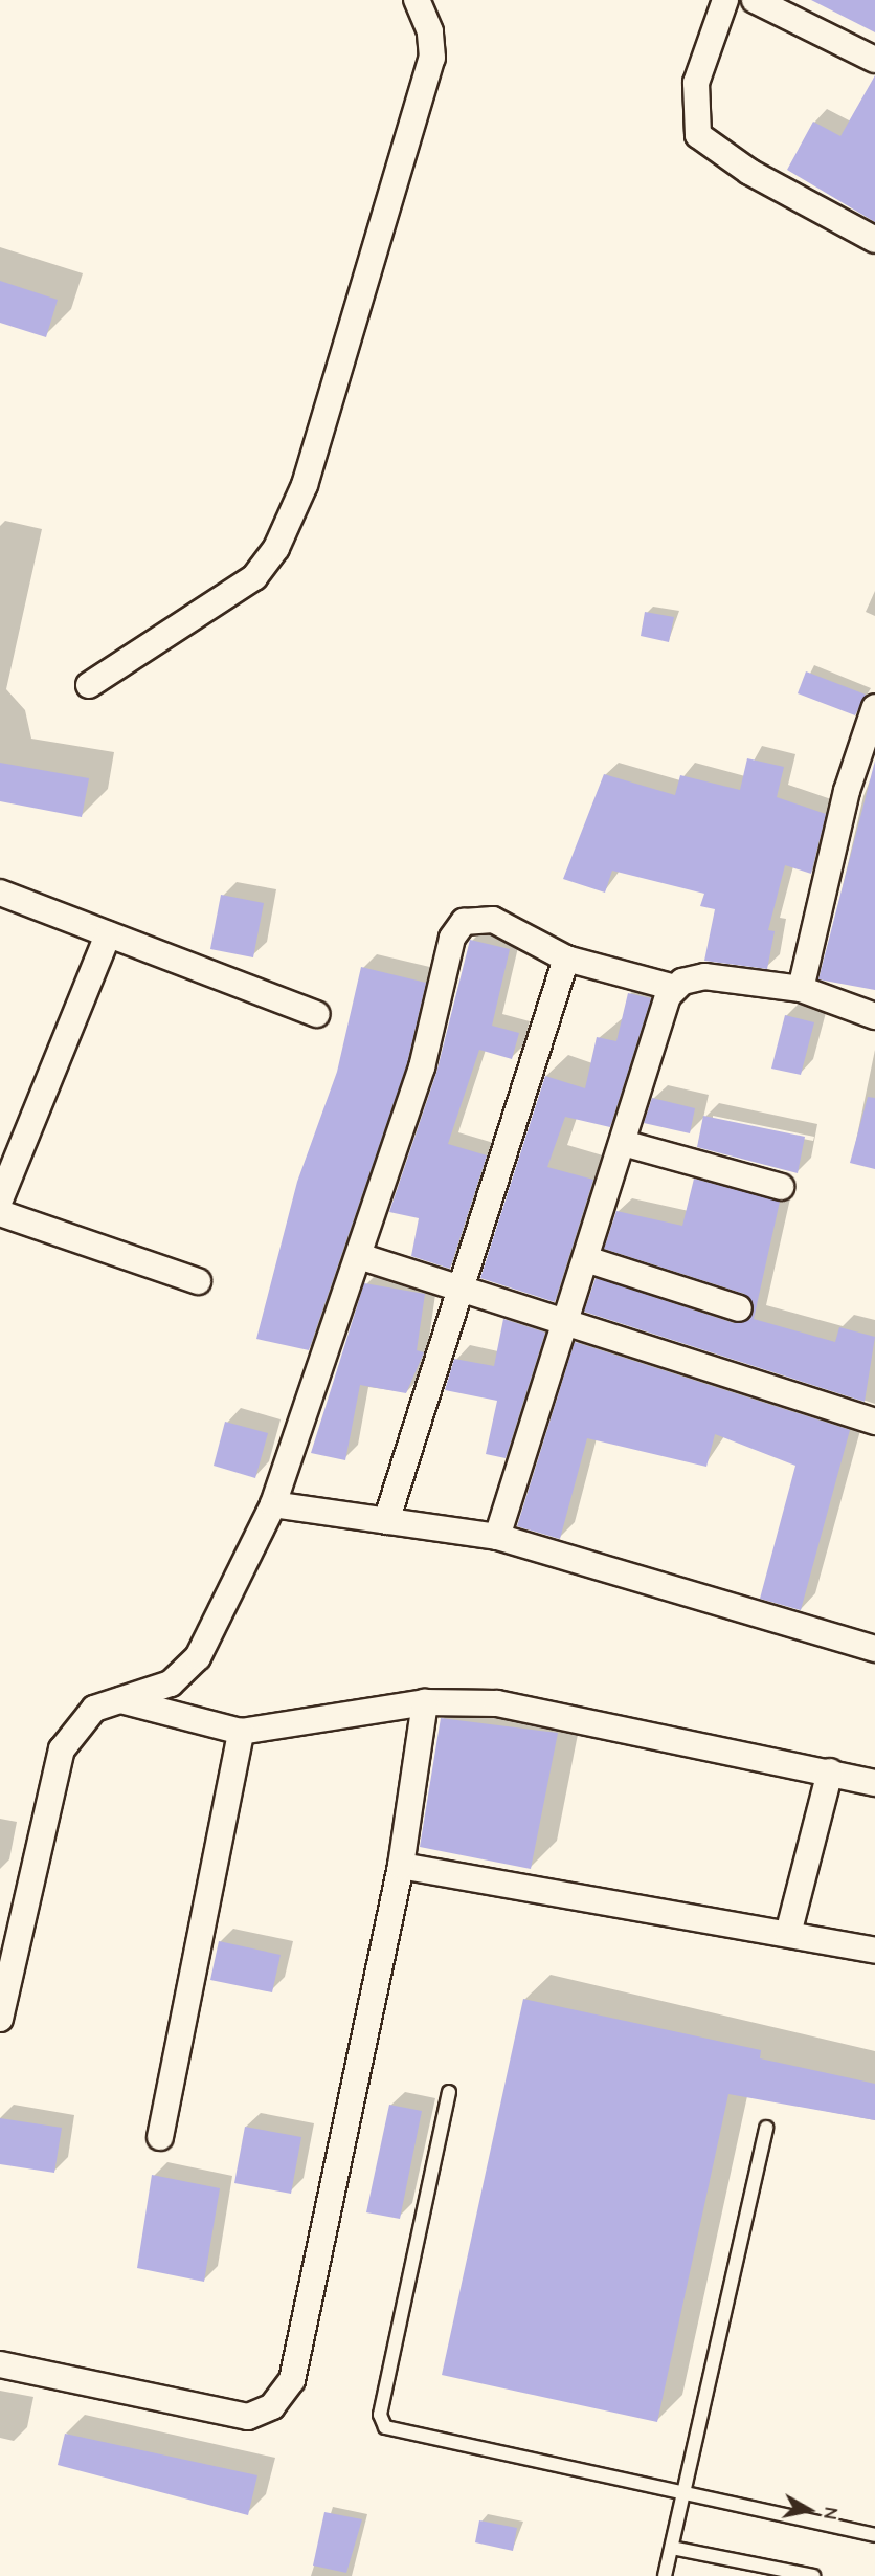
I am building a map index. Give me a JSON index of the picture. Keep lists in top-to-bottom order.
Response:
{
  "north": "right"
}
